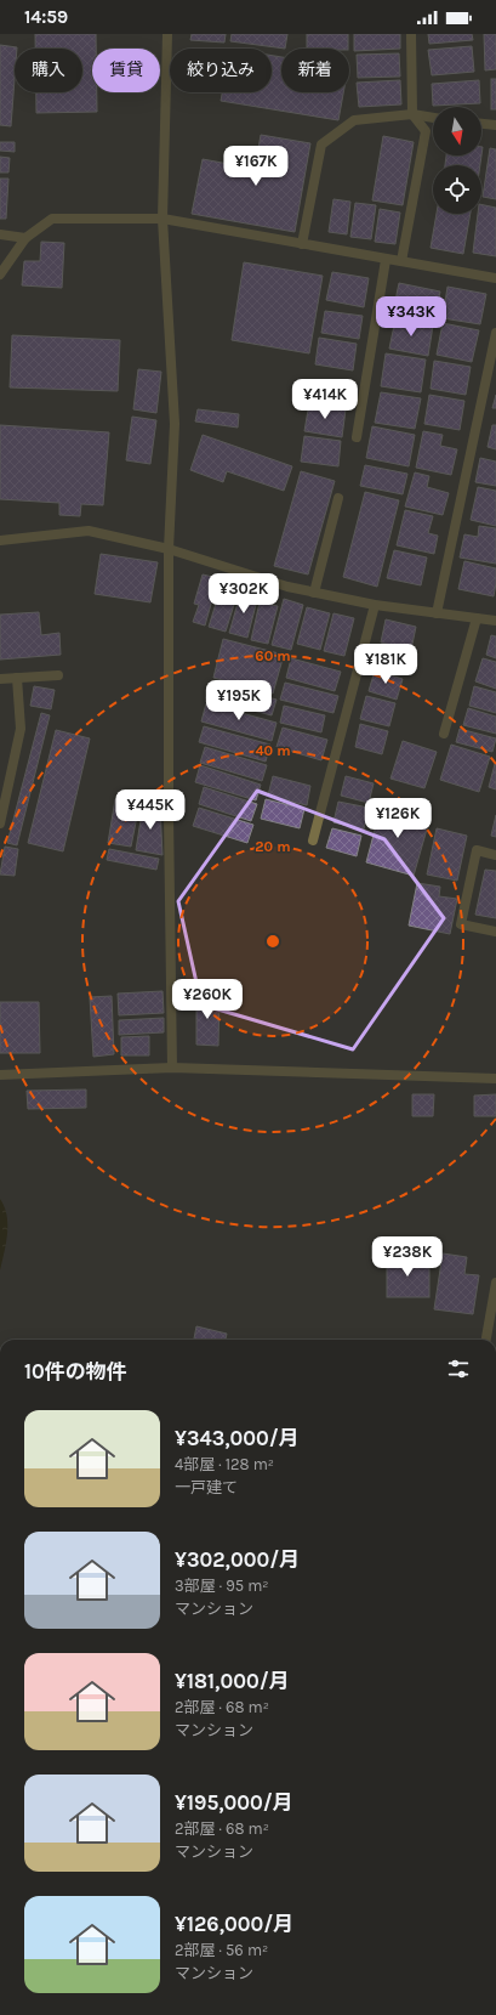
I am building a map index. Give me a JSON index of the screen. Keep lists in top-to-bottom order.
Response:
{
  "north": "bottom",
  "page": {
    "status": "14:59",
    "chip": [
      "購入",
      "賃貸",
      "絞り込み",
      "新着"
    ],
    "price": [
      "¥167K",
      "¥343K",
      "¥414K",
      "¥302K",
      "¥181K",
      "¥195K",
      "¥445K",
      "¥126K",
      "¥260K",
      "¥238K"
    ],
    "heading": "10件の物件",
    "list": [
      {
        "name": "¥343,000/月",
        "note": "4部屋 · 128 m² · 一戸建て"
      },
      {
        "name": "¥302,000/月",
        "note": "3部屋 · 95 m² · マンション"
      },
      {
        "name": "¥181,000/月",
        "note": "2部屋 · 68 m² · マンション"
      },
      {
        "name": "¥195,000/月",
        "note": "2部屋 · 68 m² · マンション"
      },
      {
        "name": "¥126,000/月",
        "note": "2部屋 · 56 m² · マンション"
      }
    ]
  },
  "rings": ["60 m", "40 m", "20 m"]
}
